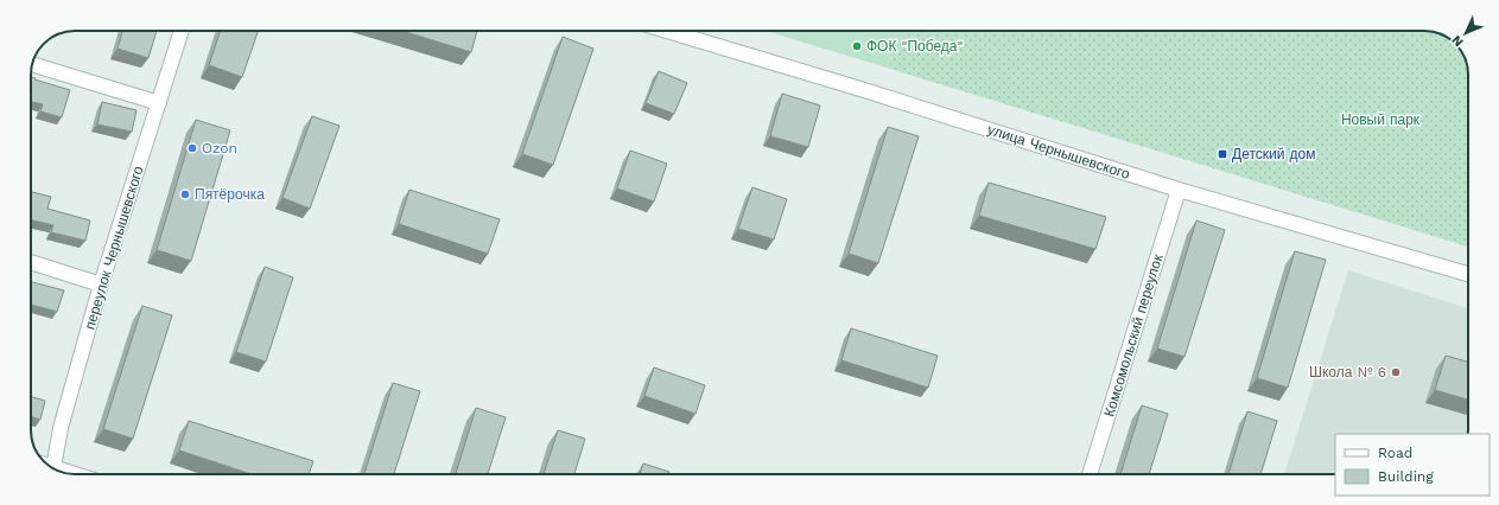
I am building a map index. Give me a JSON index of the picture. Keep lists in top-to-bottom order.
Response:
{
  "streets": {
    "street": ["улица Чернышевского", "переулок Чернышевского", "Комсомольский переулок"]
  },
  "crossings": [
    ["улица Чернышевского", "Комсомольский переулок"]
  ],
  "parks": ["Новый парк"],
  "places": {
    "other": [
      "ФОК \"Победа\"",
      "Ozon",
      "Пятёрочка",
      "Школа № 6"
    ],
    "transit": ["Детский дом"]
  },
  "legend": ["Road", "Building"],
  "north": "bottom left"
}
